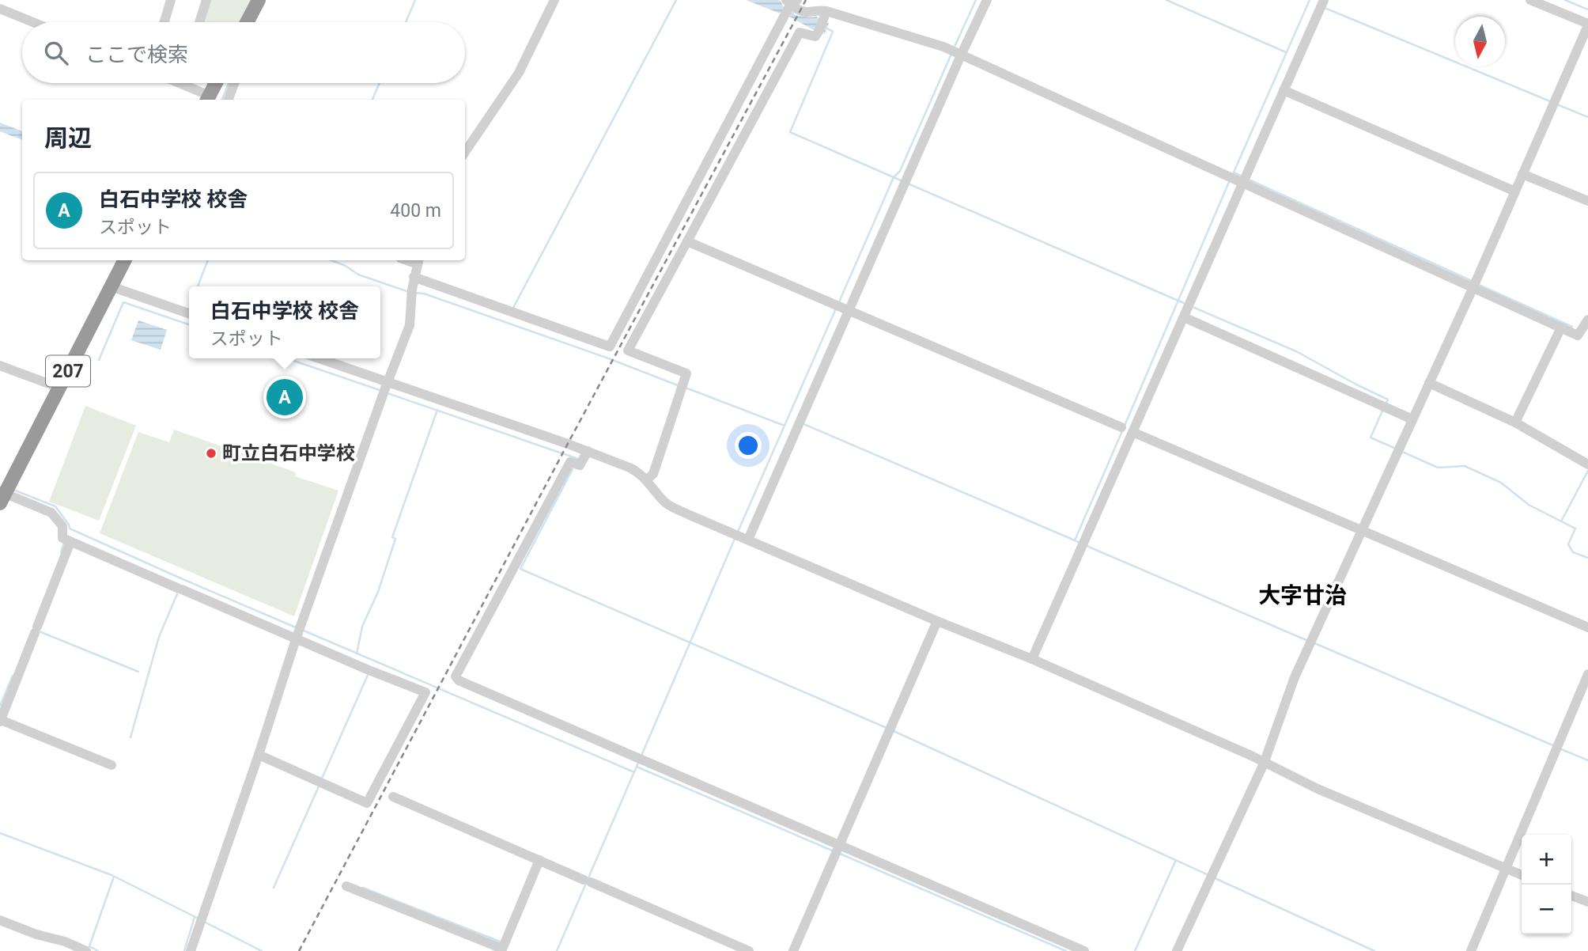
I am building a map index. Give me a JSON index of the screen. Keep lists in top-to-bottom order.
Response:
{
  "streets": {
    "highway": ["207"]
  },
  "districts": ["大字廿治"],
  "places": ["町立白石中学校"],
  "north": "bottom",
  "page": {
    "search": "ここで検索",
    "heading": "周辺",
    "list": [
      {
        "mark": "A",
        "name": "白石中学校 校舎",
        "note": "スポット",
        "value": "400 m"
      }
    ],
    "popup": ["白石中学校 校舎", "スポット"],
    "pins": "A",
    "map_buttons": ["+", "−"]
  }
}
